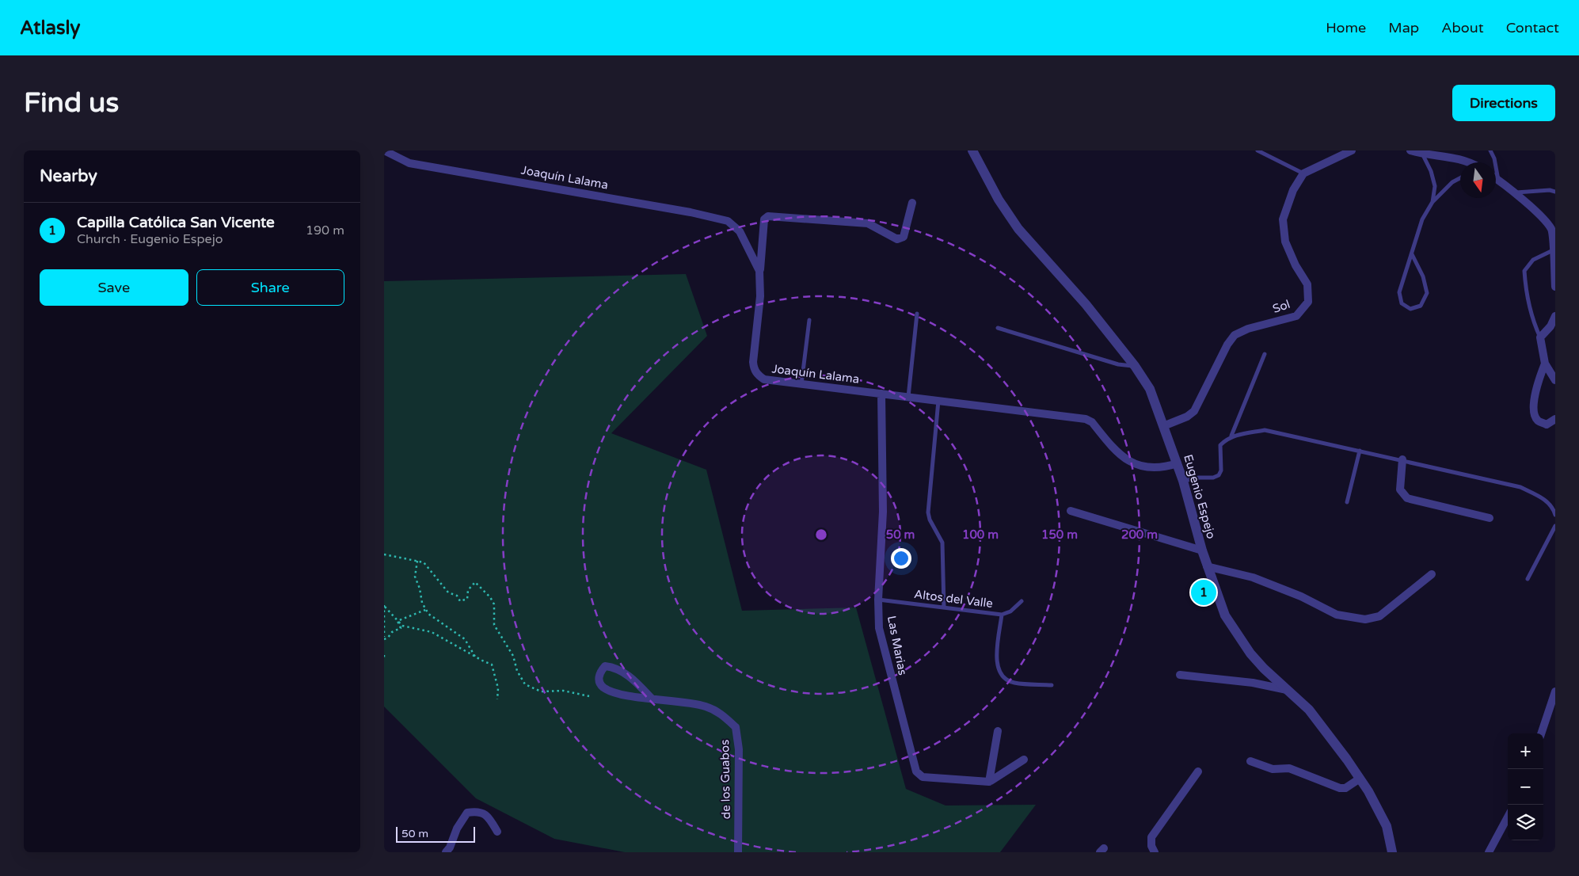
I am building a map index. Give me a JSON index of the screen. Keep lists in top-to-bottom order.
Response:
{
  "streets": {
    "street": [
      "Joaquín Lalama",
      "Sol",
      "Eugenio Espejo",
      "Las Marias",
      "de los Guabos"
    ],
    "lane": ["Altos del Valle"]
  },
  "crossings": [
    ["Joaquín Lalama", "Eugenio Espejo"],
    ["Joaquín Lalama", "Las Marias"],
    ["Sol", "Eugenio Espejo"],
    ["Altos del Valle", "Las Marias"]
  ],
  "scale_bar": "50 m",
  "north": "bottom",
  "page": {
    "header": "Atlasly",
    "nav": [
      "Home",
      "Map",
      "About",
      "Contact"
    ],
    "buttons": [
      "Directions",
      ["Save", "Share"]
    ],
    "title": "Find us",
    "heading": "Nearby",
    "list": [
      {
        "mark": "1",
        "name": "Capilla Católica San Vicente",
        "note": "Church · Eugenio Espejo",
        "value": "190 m"
      }
    ],
    "pins": "1",
    "map_buttons": ["+", "−"],
    "scale": "50 m"
  },
  "rings": [
    "50 m",
    "100 m",
    "150 m",
    "200 m"
  ]
}
